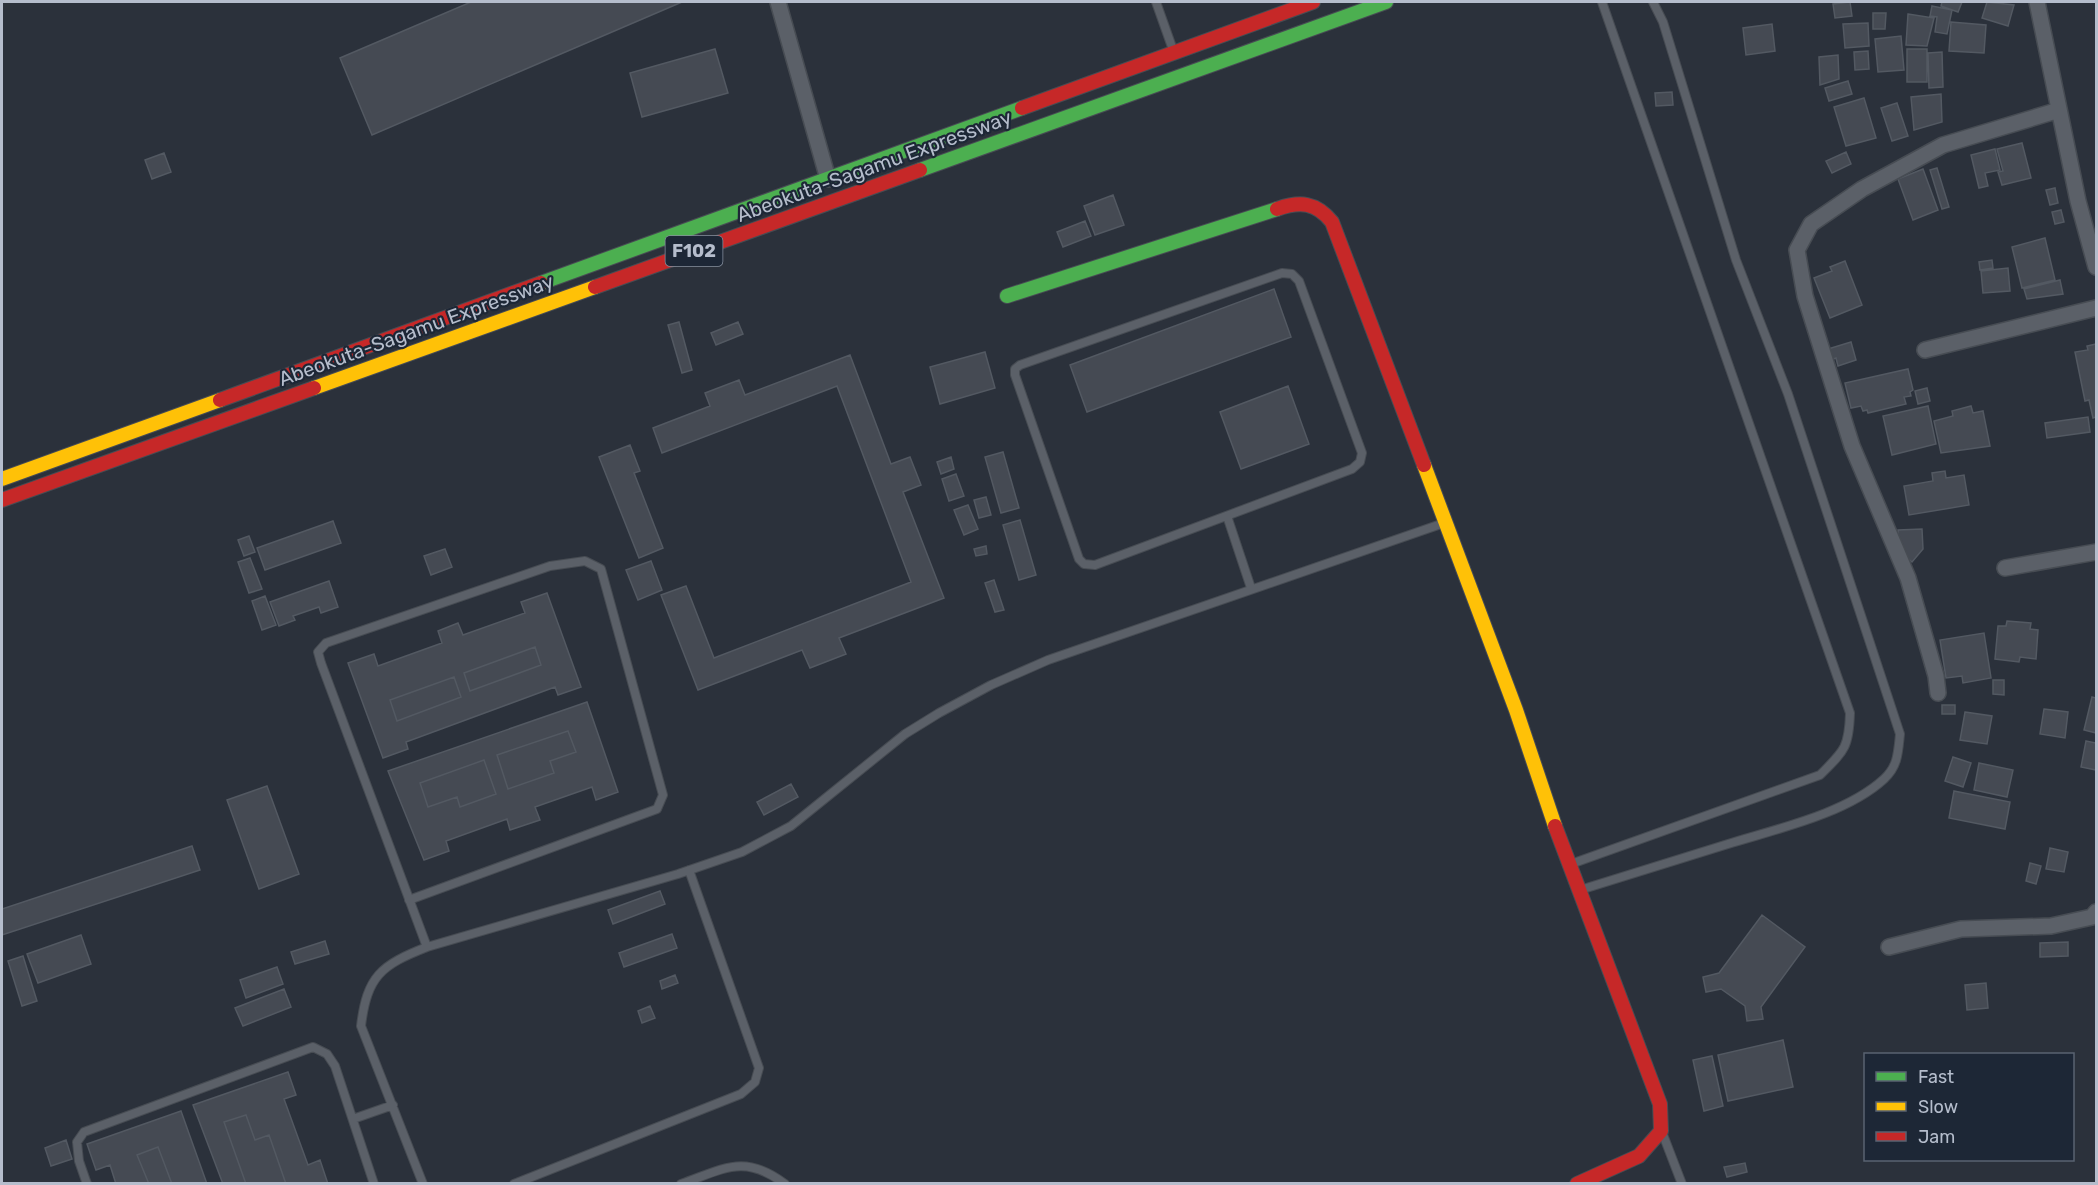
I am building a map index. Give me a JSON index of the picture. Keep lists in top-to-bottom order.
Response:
{
  "streets": {
    "main road": ["Abeokuta-Sagamu Expressway", "F102"]
  },
  "legend": ["Fast", "Slow", "Jam"]
}
